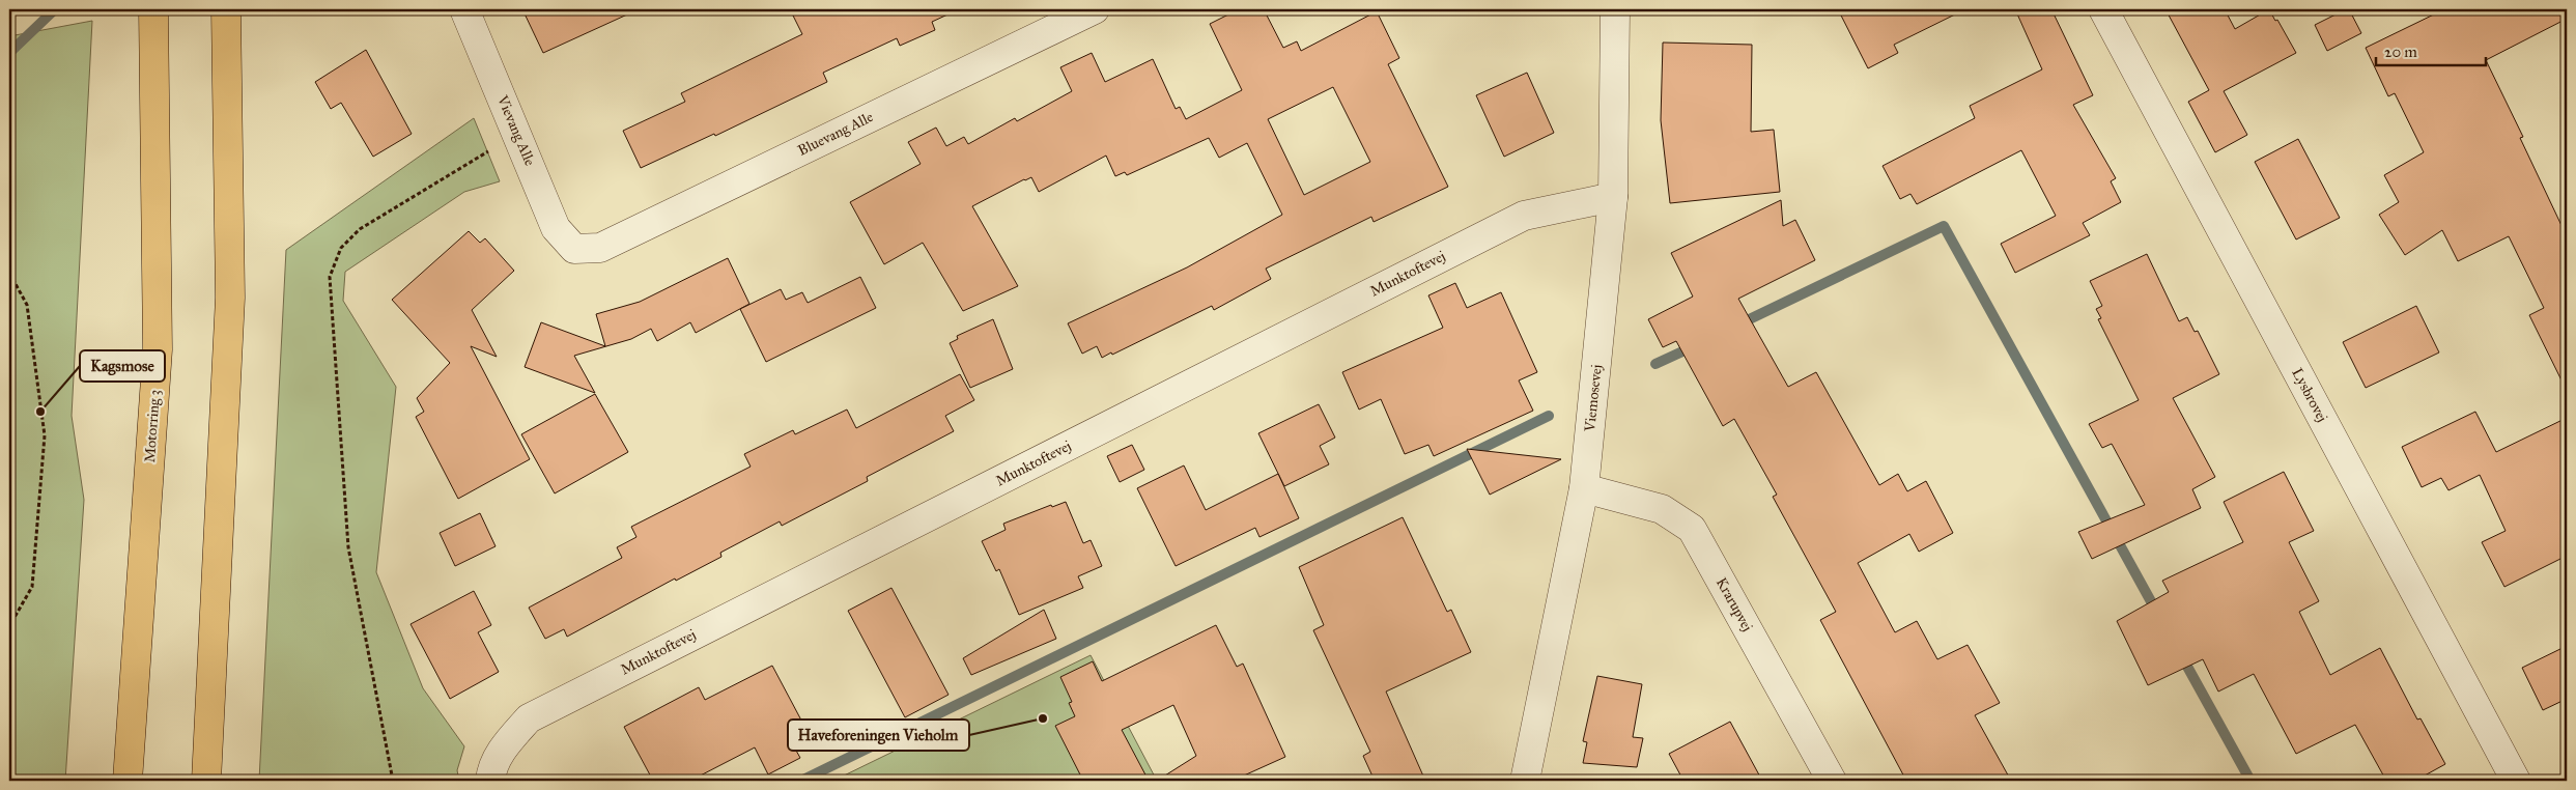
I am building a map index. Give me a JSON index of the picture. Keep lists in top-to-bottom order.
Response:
{
  "streets": {
    "highway": ["Motorring 3"],
    "street": [
      "Vievang Alle",
      "Bluevang Alle",
      "Munktoftevej",
      "Lysbrovej",
      "Viemosevej",
      "Krarupvej"
    ]
  },
  "crossings": [
    ["Vievang Alle", "Bluevang Alle"],
    ["Munktoftevej", "Viemosevej"],
    ["Viemosevej", "Krarupvej"]
  ],
  "places": ["Kagsmose", "Haveforeningen Vieholm"],
  "scale_bar": "20 m"
}
